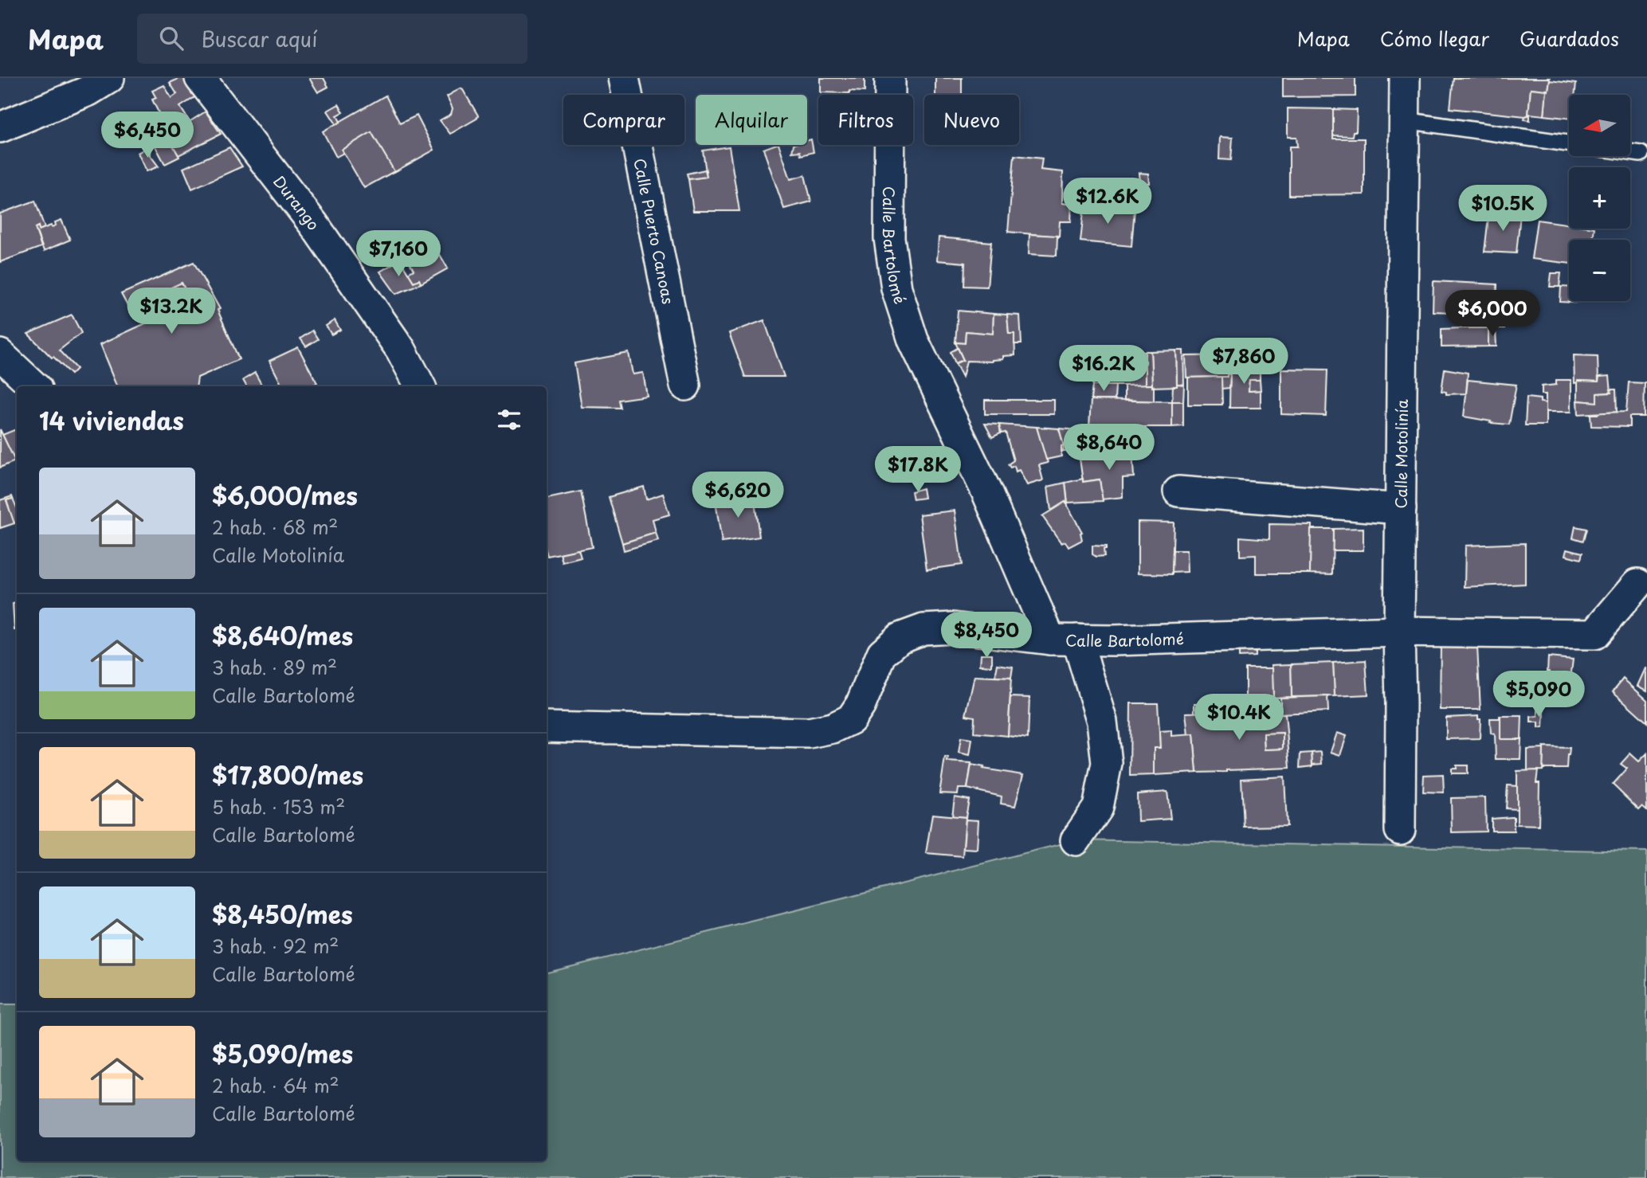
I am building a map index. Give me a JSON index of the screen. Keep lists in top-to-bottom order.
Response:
{
  "streets": {
    "street": [
      "Durango",
      "Calle Puerto Canoas",
      "Calle Bartolomé",
      "Calle Motolinía"
    ]
  },
  "crossings": [
    ["Calle Bartolomé", "Calle Motolinía"]
  ],
  "north": "left",
  "page": {
    "header": "Mapa",
    "search": "Buscar aquí",
    "nav": ["Mapa", "Cómo llegar", "Guardados"],
    "map_buttons": ["+", "−"],
    "chip": [
      "Comprar",
      "Alquilar",
      "Filtros",
      "Nuevo"
    ],
    "price": [
      "$6,450",
      "$12.6K",
      "$10.5K",
      "$7,160",
      "$13.2K",
      "$6,000",
      "$7,860",
      "$16.2K",
      "$8,640",
      "$17.8K",
      "$6,620",
      "$8,450",
      "$5,090",
      "$10.4K"
    ],
    "heading": "14 viviendas",
    "list": [
      {
        "name": "$6,000/mes",
        "note": "2 hab. · 68 m² · Calle Motolinía"
      },
      {
        "name": "$8,640/mes",
        "note": "3 hab. · 89 m² · Calle Bartolomé"
      },
      {
        "name": "$17,800/mes",
        "note": "5 hab. · 153 m² · Calle Bartolomé"
      },
      {
        "name": "$8,450/mes",
        "note": "3 hab. · 92 m² · Calle Bartolomé"
      },
      {
        "name": "$5,090/mes",
        "note": "2 hab. · 64 m² · Calle Bartolomé"
      }
    ]
  }
}
